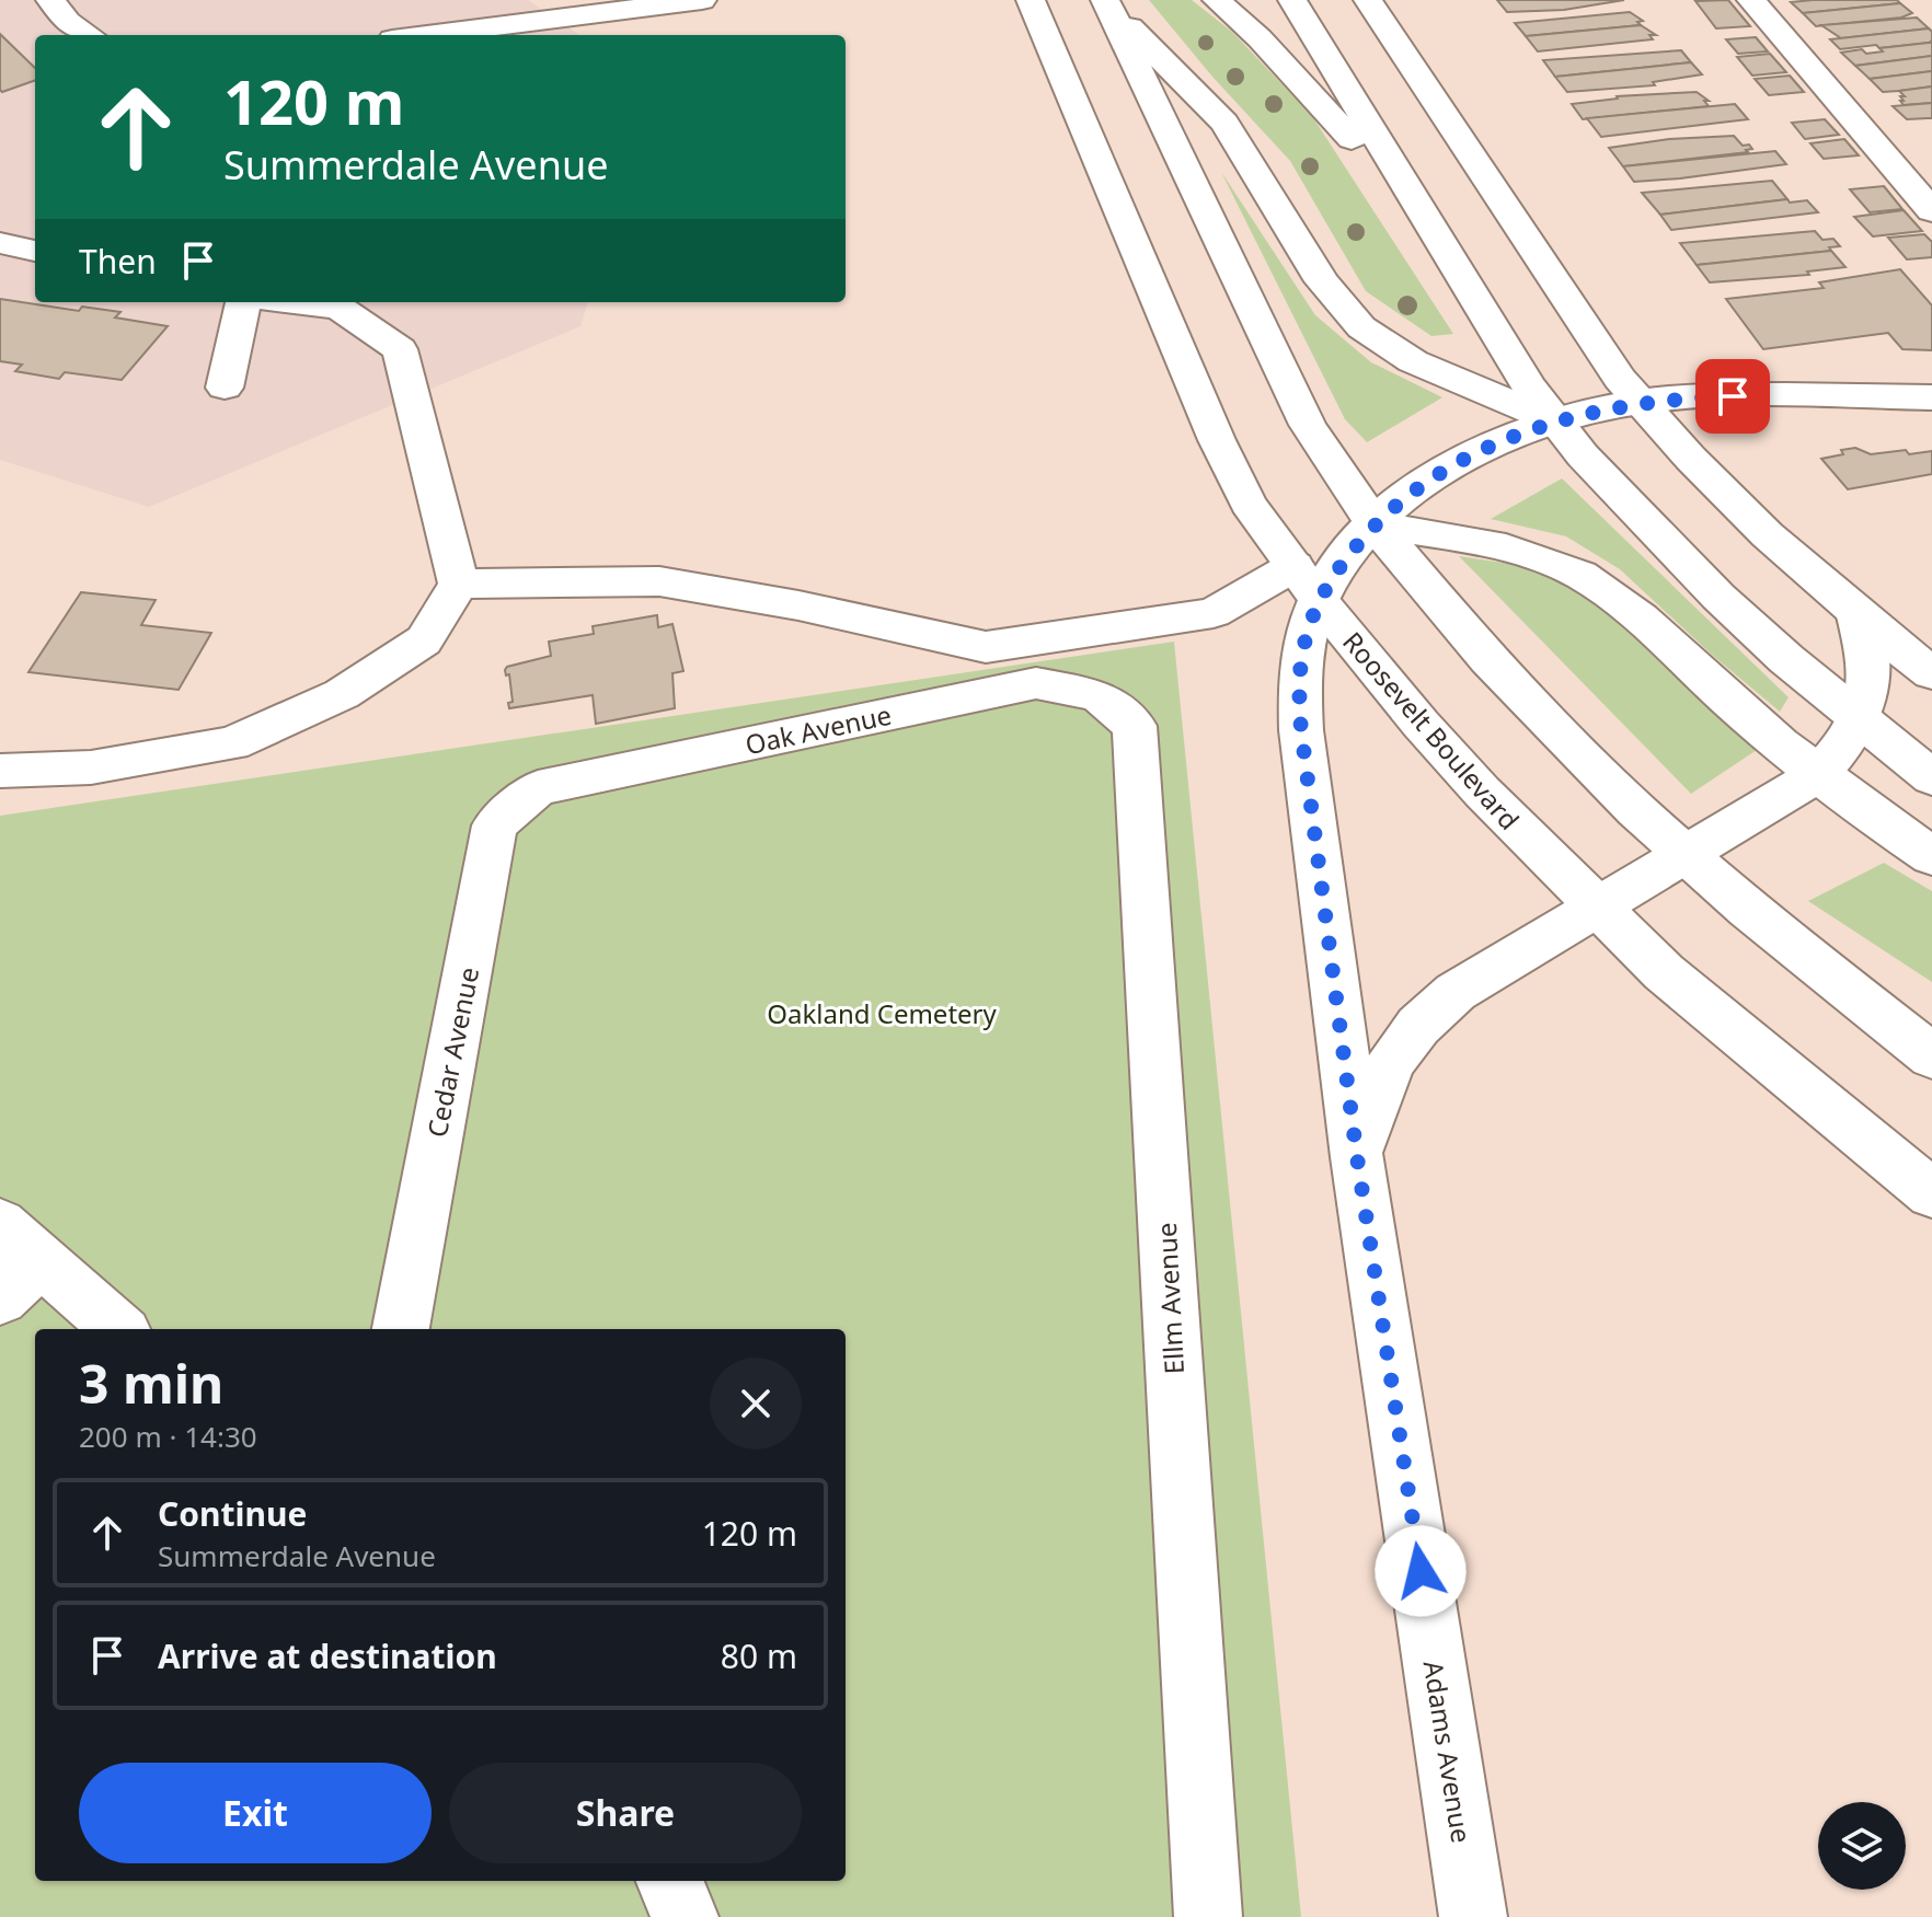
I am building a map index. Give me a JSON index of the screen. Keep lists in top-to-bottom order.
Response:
{
  "streets": {
    "main road": [
      "Oak Avenue",
      "Roosevelt Boulevard",
      "Cedar Avenue",
      "Ellm Avenue",
      "Adams Avenue"
    ]
  },
  "crossings": [
    ["Oak Avenue", "Cedar Avenue"],
    ["Oak Avenue", "Ellm Avenue"],
    ["Roosevelt Boulevard", "Adams Avenue"]
  ],
  "parks": ["Oakland Cemetery"],
  "page": {
    "turn": ["120 m", "Summerdale Avenue"],
    "then": "Then",
    "heading": ["3 min", "200 m · 14:30"],
    "list": [
      {
        "name": "Continue",
        "note": "Summerdale Avenue",
        "value": "120 m"
      },
      {
        "name": "Arrive at destination",
        "value": "80 m"
      }
    ],
    "buttons": ["Exit", "Share"]
  }
}
